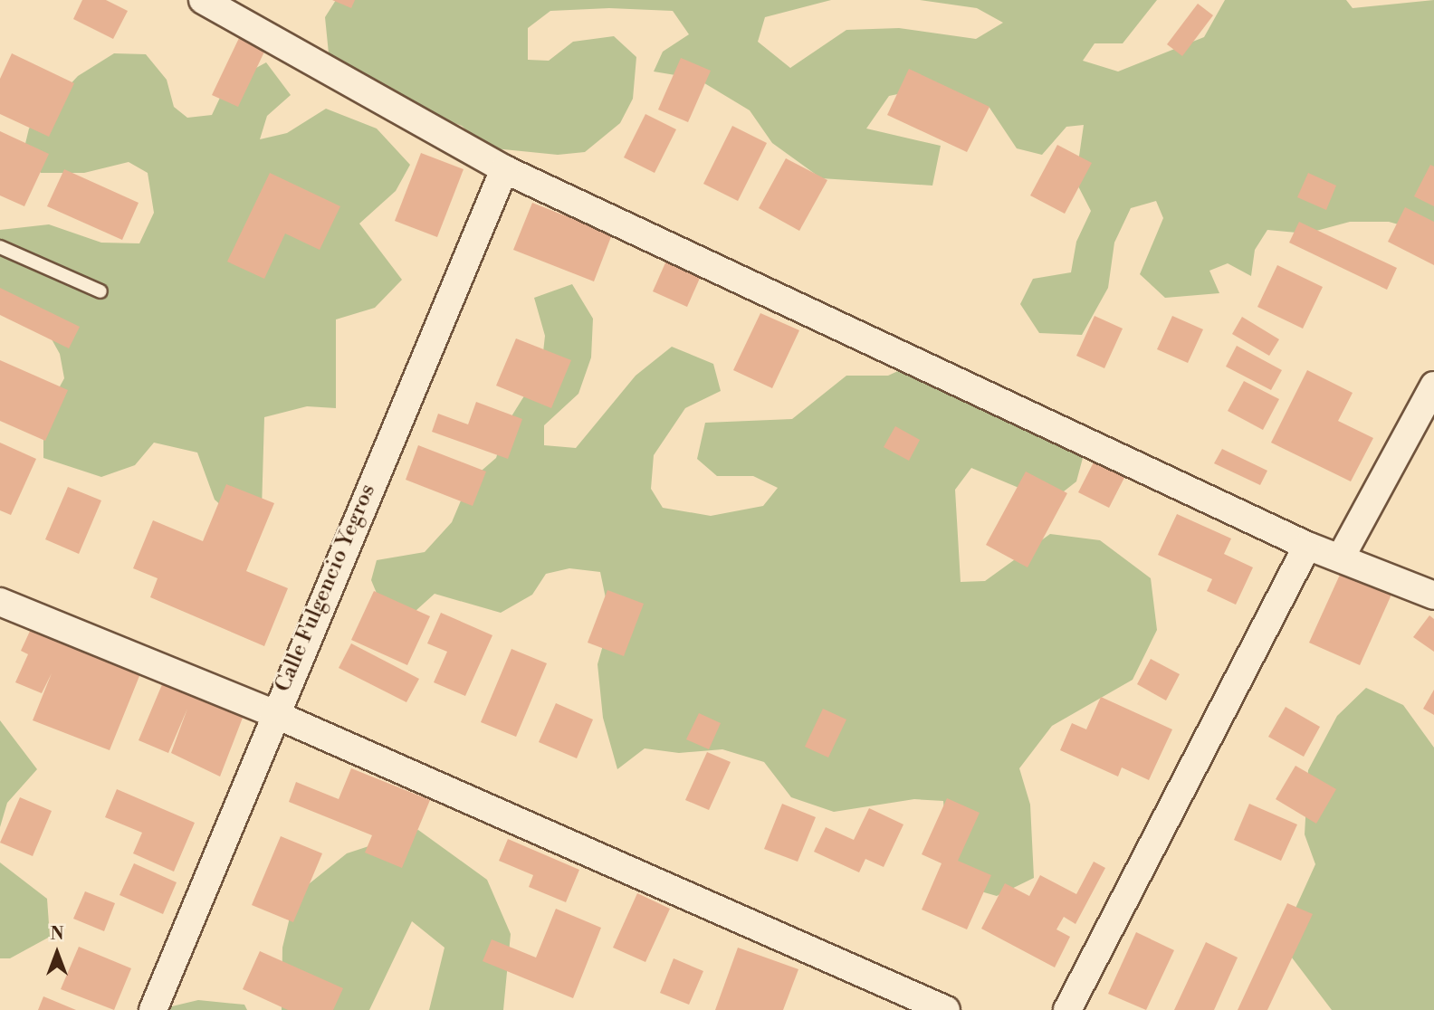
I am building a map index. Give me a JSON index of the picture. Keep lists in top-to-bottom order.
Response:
{
  "streets": {
    "street": ["Calle Fulgencio Yegros"]
  },
  "north": "top"
}
